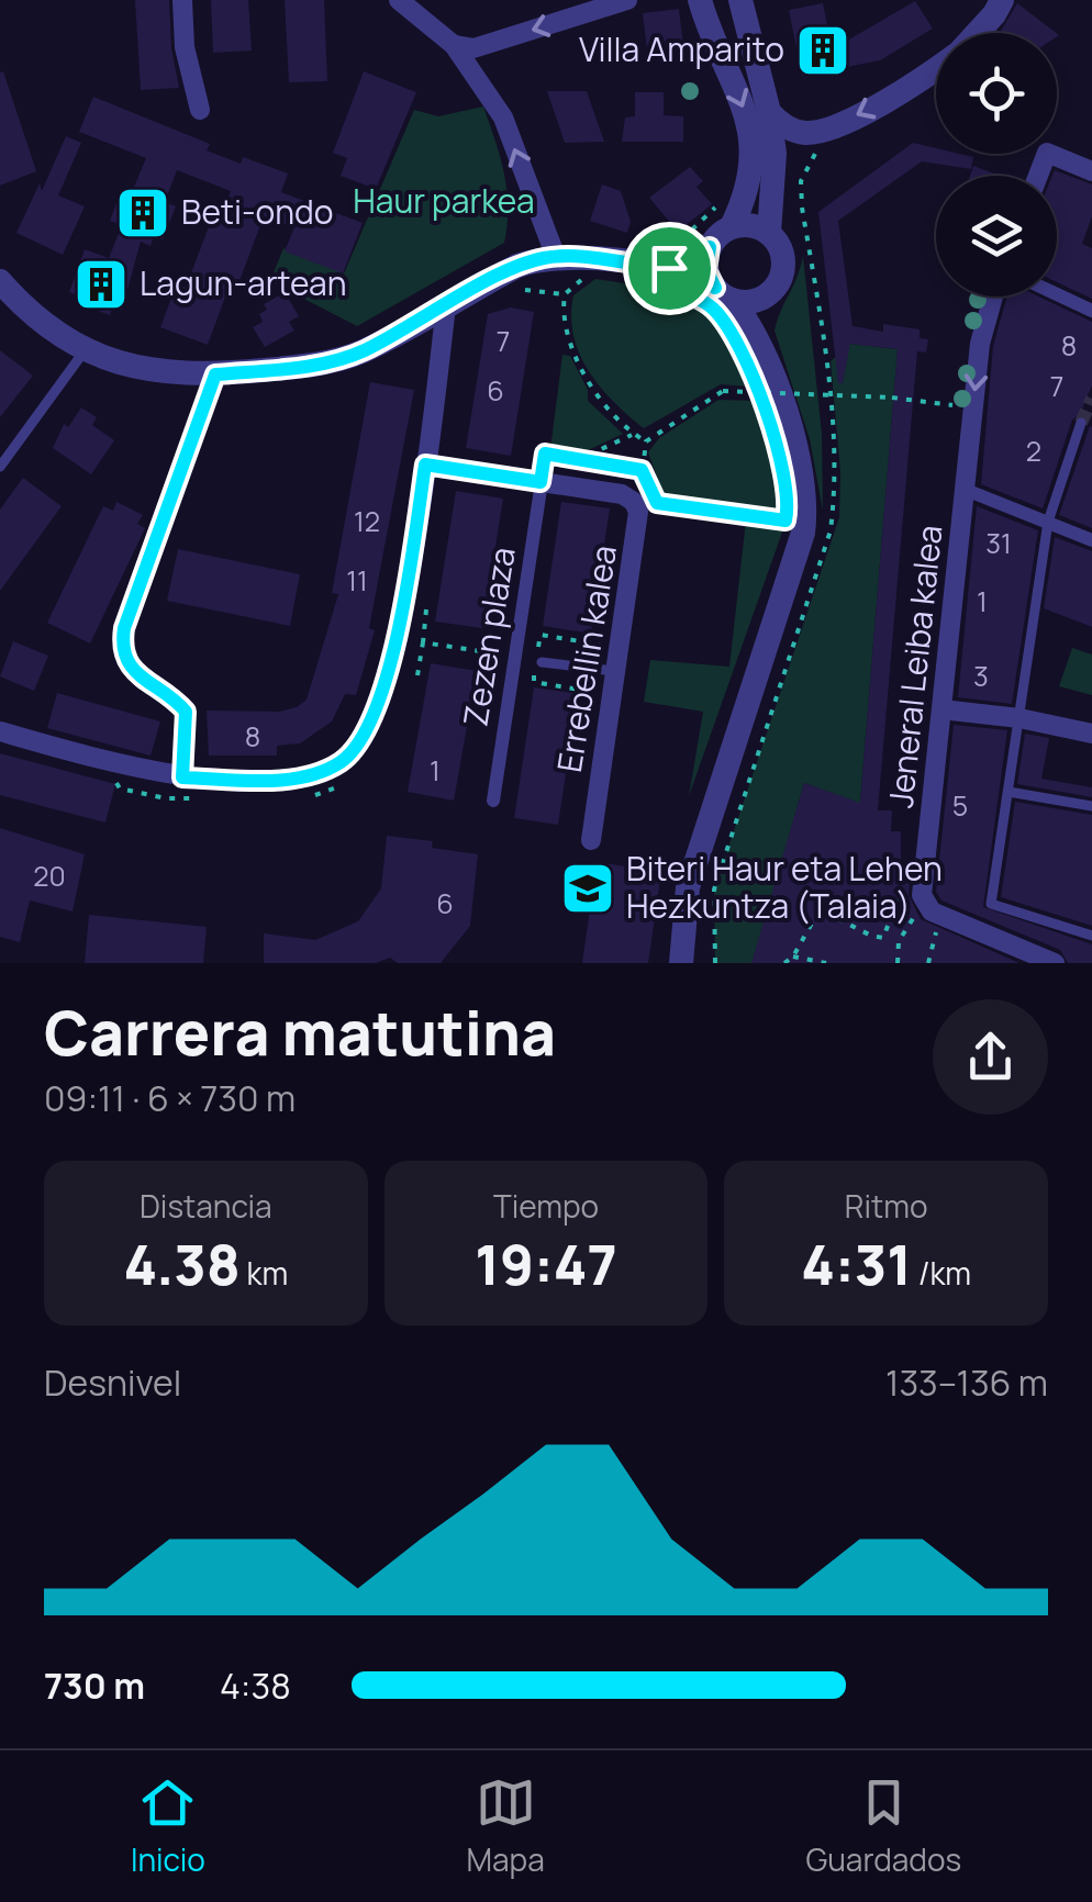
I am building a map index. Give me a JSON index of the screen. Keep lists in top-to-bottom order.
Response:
{
  "streets": {
    "street": ["Zezen plaza", "Errebellin kalea", "Jeneral Leiba kalea"]
  },
  "crossings": [
    ["Zezen plaza", "Errebellin kalea"]
  ],
  "parks": ["Haur parkea"],
  "places": {
    "building": ["Villa Amparito", "Beti-ondo", "Lagun-artean"],
    "school or university": ["Biteri Haur eta Lehen Hezkuntza (Talaia)"]
  },
  "house_numbers": [
    "7",
    "8",
    "7",
    "6",
    "2",
    "12",
    "31",
    "11",
    "1",
    "3",
    "8",
    "1",
    "5",
    "20",
    "6"
  ],
  "page": {
    "heading": ["Carrera matutina", "09:11 · 6 × 730 m"],
    "stats": [
      ["Distancia", "4.38 km"],
      ["Tiempo", "19:47"],
      ["Ritmo", "4:31 /km"]
    ],
    "chart": ["Desnivel", "133–136 m"],
    "list": [
      {
        "name": "730 m",
        "note": "4:38"
      }
    ],
    "tabs": ["Inicio", "Mapa", "Guardados"]
  }
}
